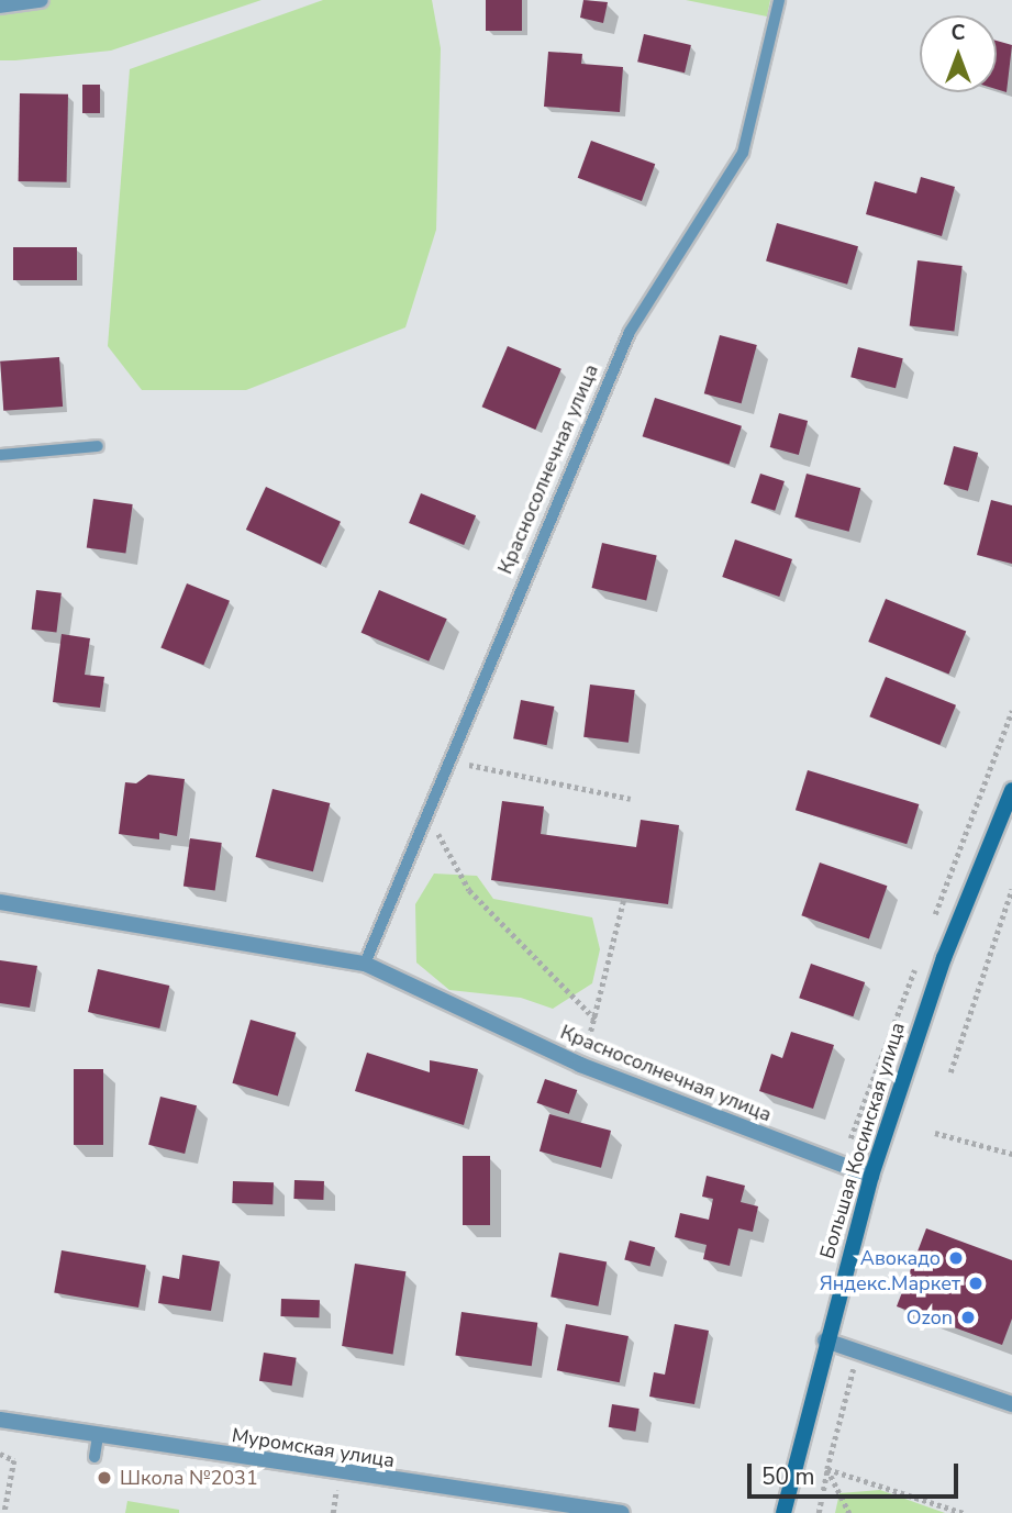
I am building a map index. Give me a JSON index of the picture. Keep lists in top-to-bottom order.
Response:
{
  "streets": {
    "street": ["Красносолнечная улица", "Большая Косинская улица", "Муромская улица"]
  },
  "crossings": [
    ["Красносолнечная улица", "Большая Косинская улица"]
  ],
  "places": [
    "Авокадо",
    "Яндекс.Маркет",
    "Ozon",
    "Школа №2031"
  ],
  "scale_bar": "50 m",
  "north": "top"
}
